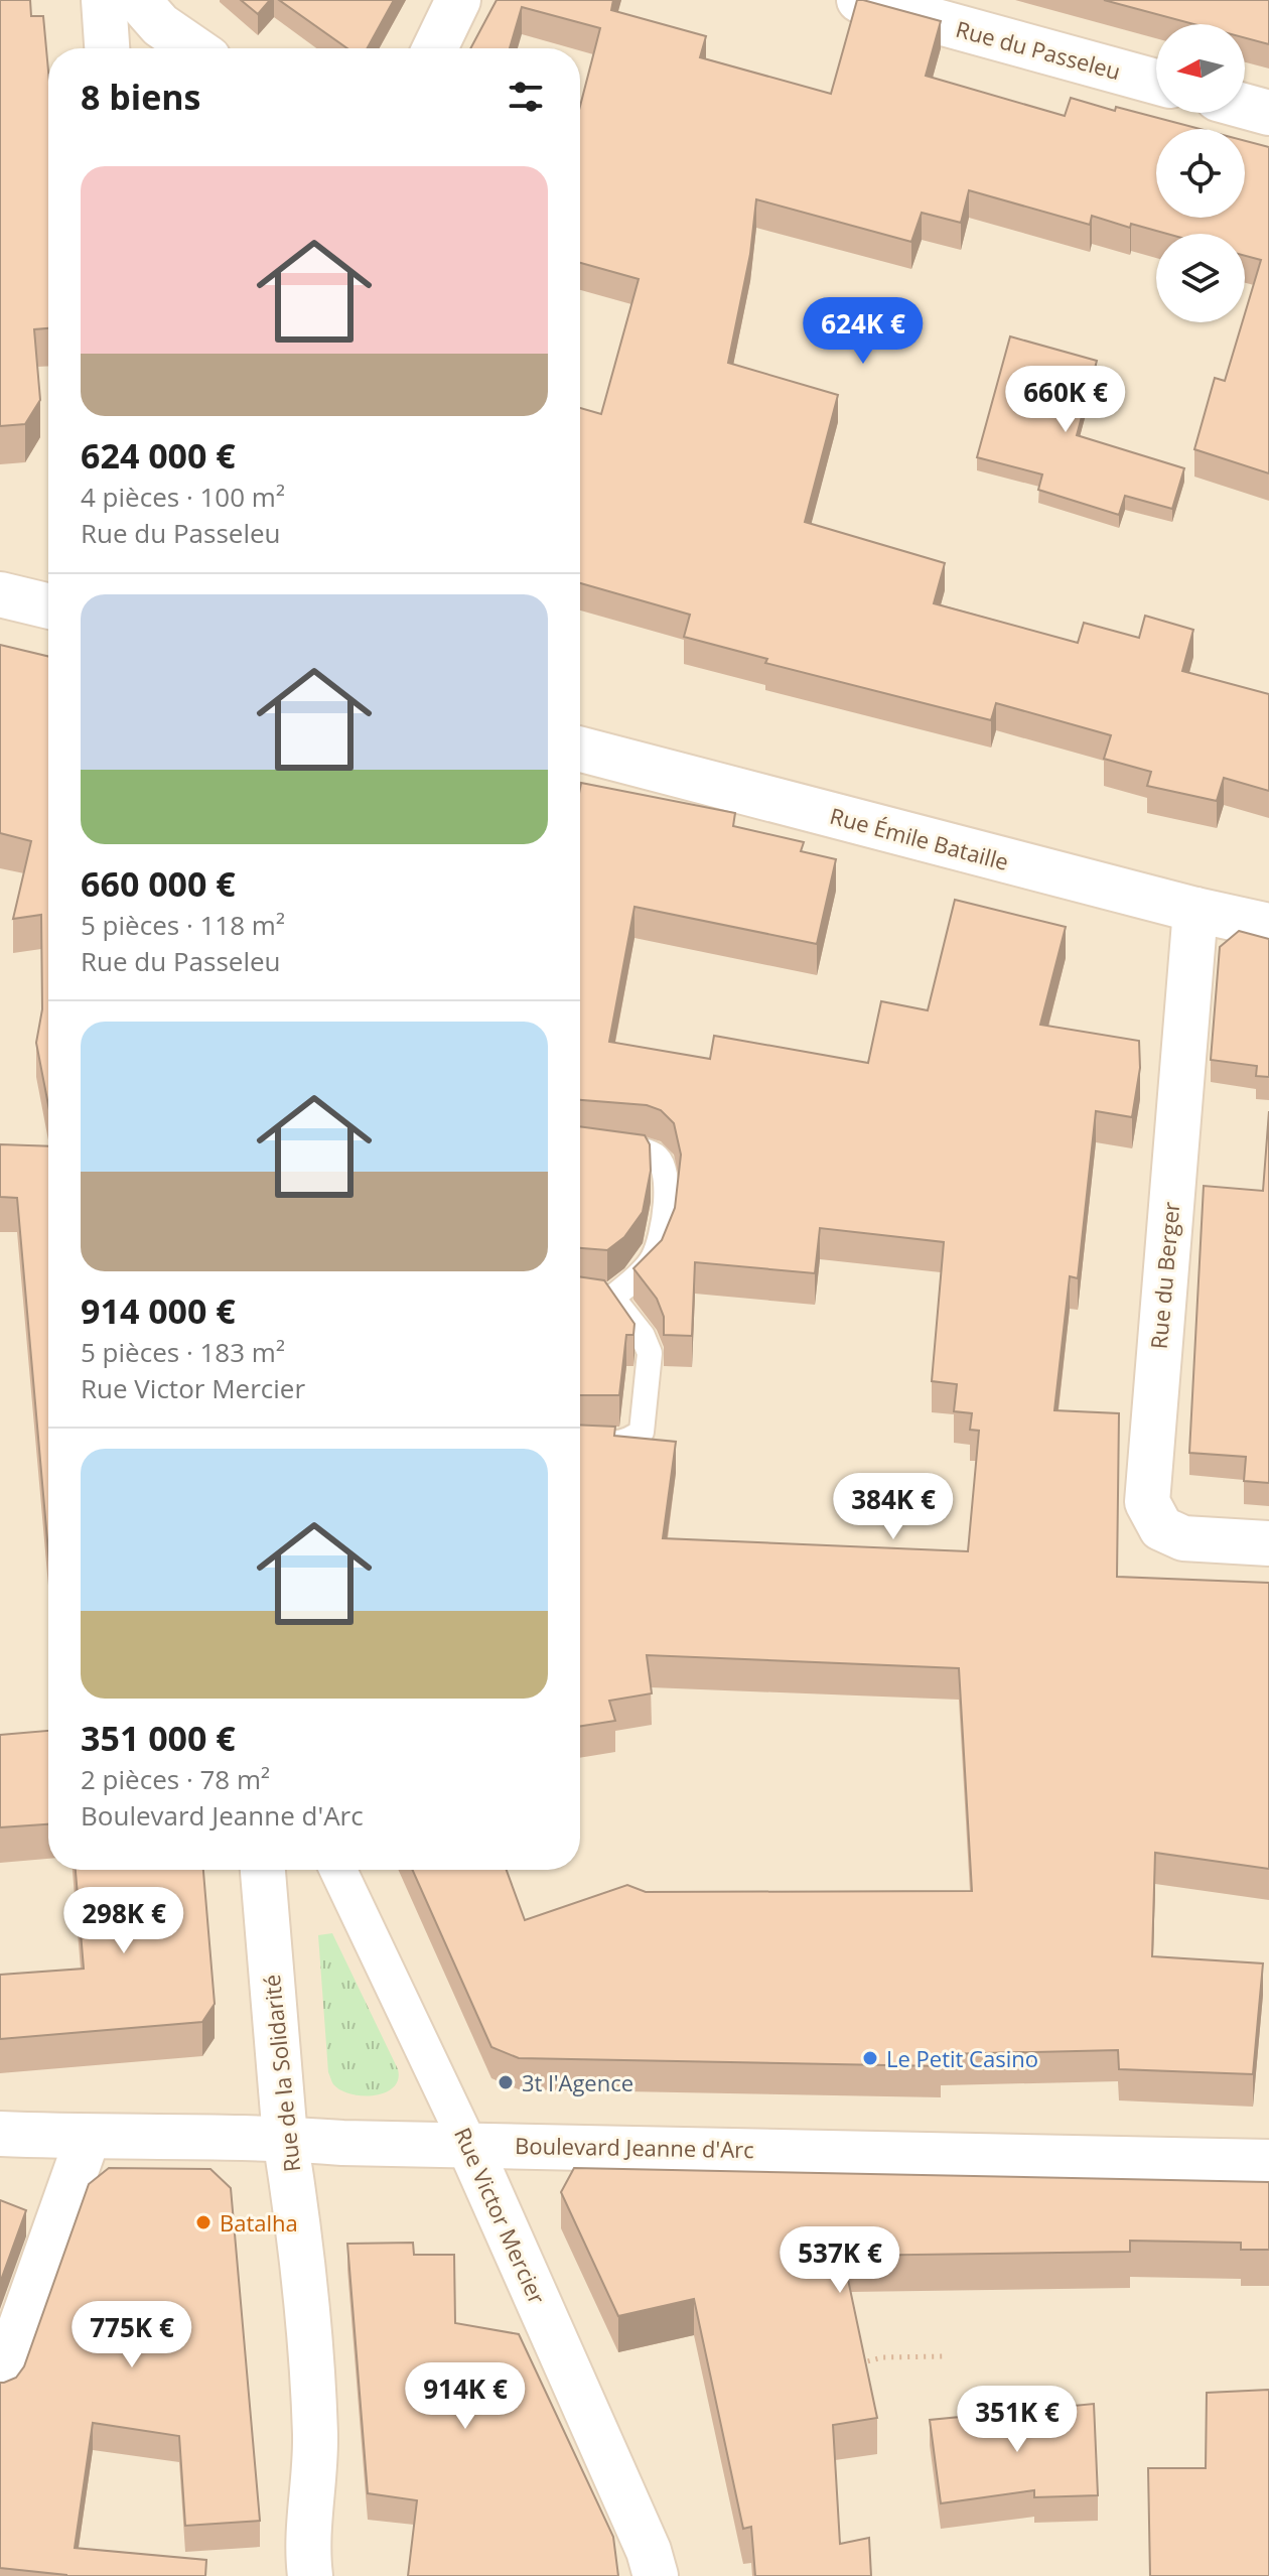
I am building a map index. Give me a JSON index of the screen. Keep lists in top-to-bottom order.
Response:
{
  "streets": {
    "street": [
      "Rue du Passeleu",
      "Rue Émile Bataille",
      "Rue du Berger",
      "Rue de la Solidarité",
      "Boulevard Jeanne d'Arc",
      "Rue Victor Mercier"
    ]
  },
  "crossings": [
    ["Rue Émile Bataille", "Rue du Berger"],
    ["Rue de la Solidarité", "Boulevard Jeanne d'Arc"],
    ["Boulevard Jeanne d'Arc", "Rue Victor Mercier"]
  ],
  "places": ["Le Petit Casino", "3t l'Agence", "Batalha"],
  "north": "left",
  "page": {
    "heading": "8 biens",
    "list": [
      {
        "name": "624 000 €",
        "note": "4 pièces · 100 m² · Rue du Passeleu"
      },
      {
        "name": "660 000 €",
        "note": "5 pièces · 118 m² · Rue du Passeleu"
      },
      {
        "name": "914 000 €",
        "note": "5 pièces · 183 m² · Rue Victor Mercier"
      },
      {
        "name": "351 000 €",
        "note": "2 pièces · 78 m² · Boulevard Jeanne d'Arc"
      }
    ],
    "price": [
      "624K €",
      "660K €",
      "384K €",
      "298K €",
      "537K €",
      "775K €",
      "914K €",
      "351K €"
    ]
  }
}
